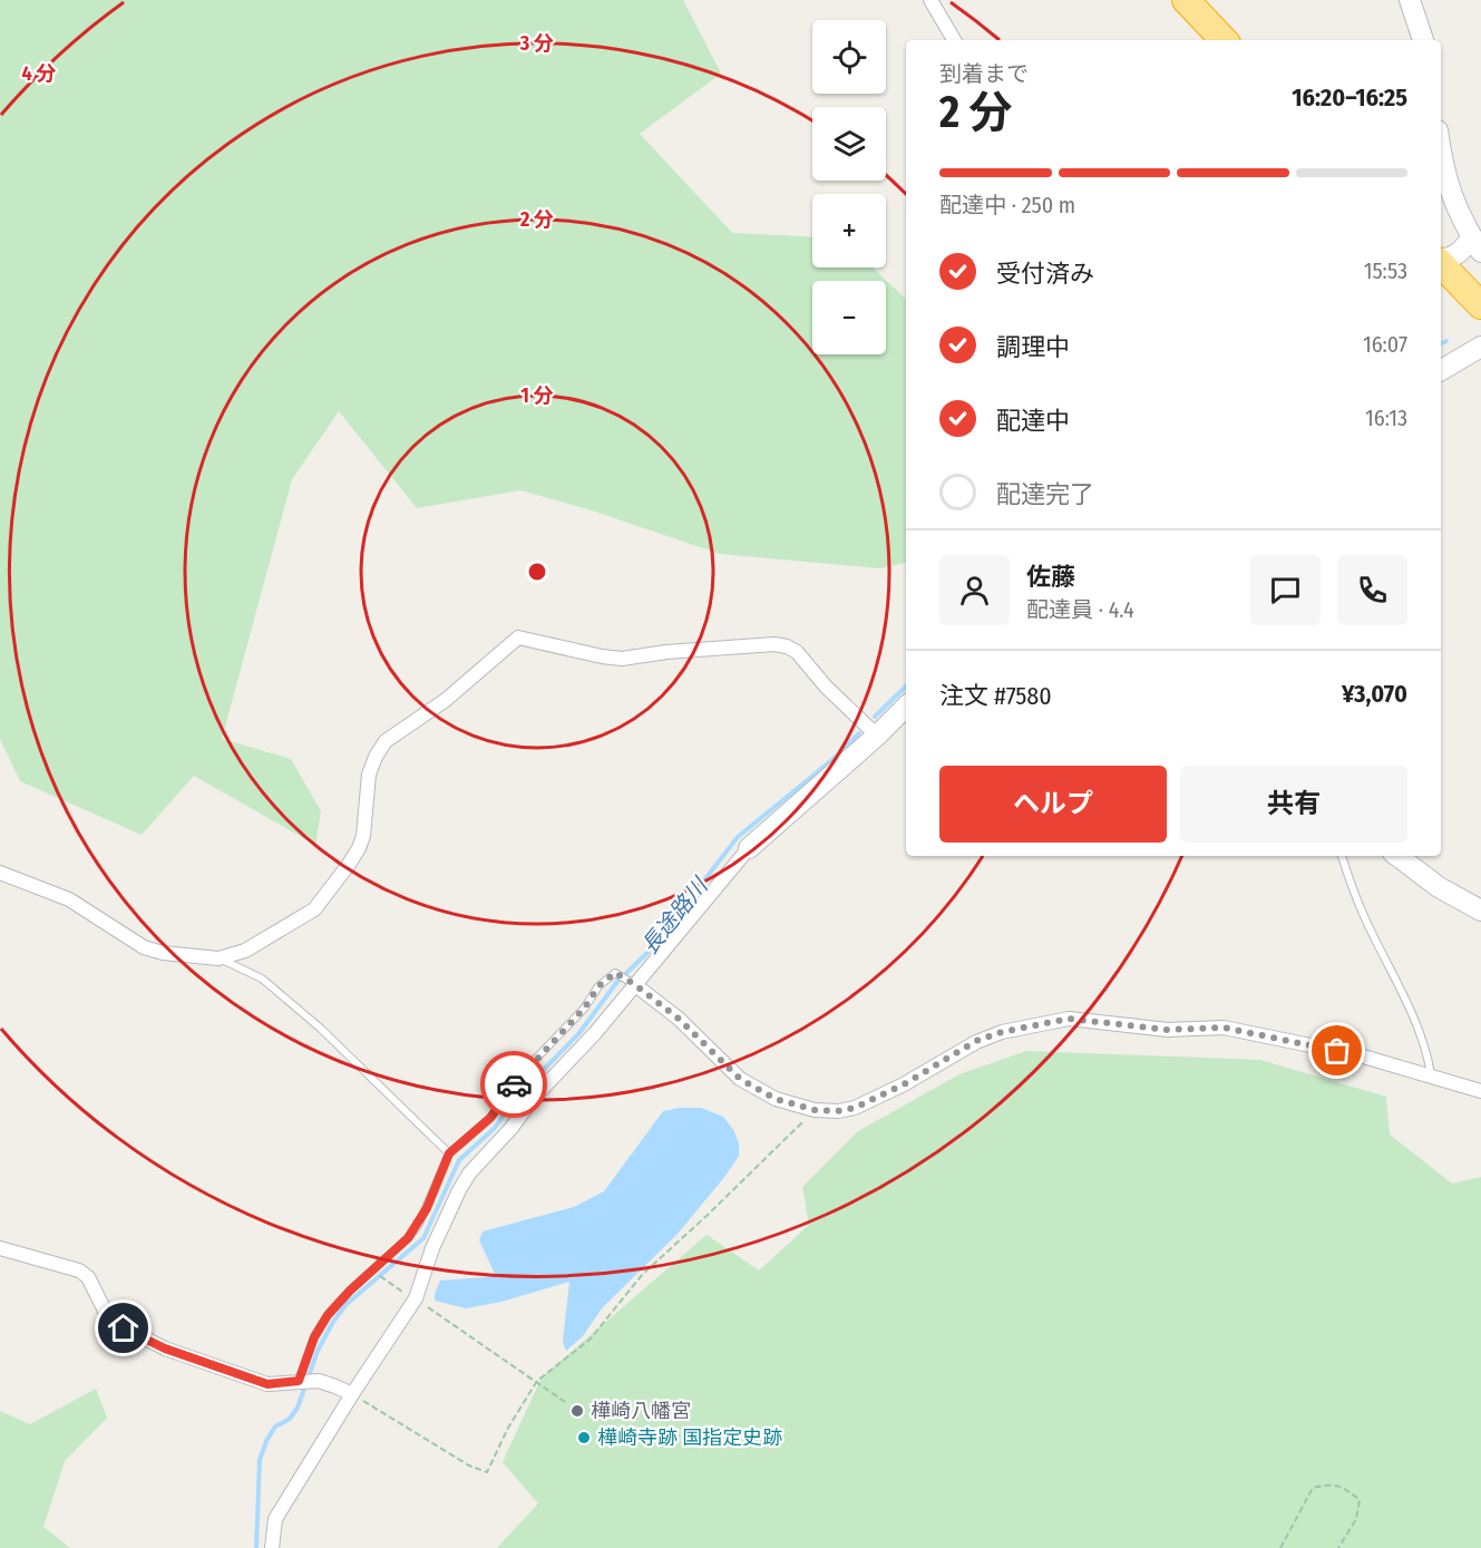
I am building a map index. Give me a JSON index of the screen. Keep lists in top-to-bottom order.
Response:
{
  "water": ["長途路川"],
  "places": ["樺崎八幡宮", "樺崎寺跡 国指定史跡"],
  "page": {
    "map_buttons": ["+", "−"],
    "heading": ["2 分", "到着まで", "16:20–16:25"],
    "panel": [
      "佐藤",
      "配達員 · 4.4",
      "注文 #7580",
      "¥3,070"
    ],
    "bar": "配達中 · 250 m",
    "list": [
      ["受付済み", "15:53"],
      ["調理中", "16:07"],
      ["配達中", "16:13"],
      "配達完了"
    ],
    "buttons": ["ヘルプ", "共有"]
  },
  "rings": [
    "3 分",
    "4 分",
    "2 分",
    "1 分"
  ]
}
